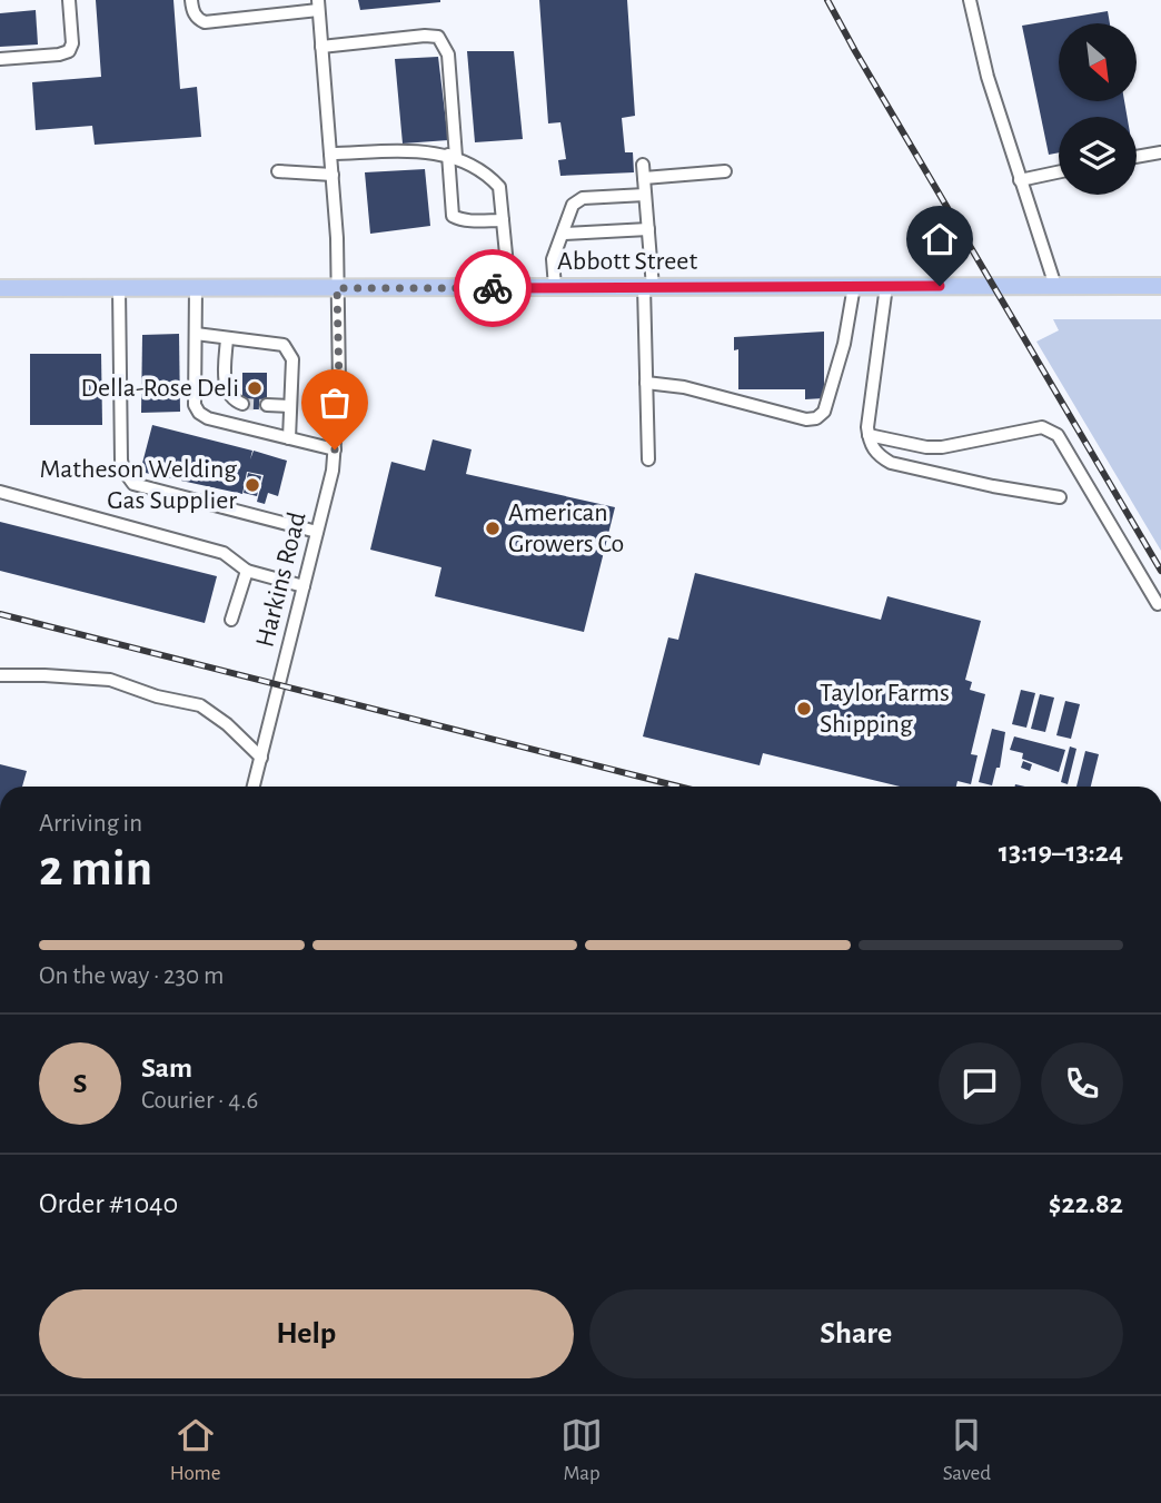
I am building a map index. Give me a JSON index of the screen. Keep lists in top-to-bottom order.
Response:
{
  "streets": {
    "main road": ["Abbott Street"],
    "street": ["Harkins Road"]
  },
  "crossings": [
    ["Abbott Street", "Harkins Road"]
  ],
  "places": [
    "Della-Rose Deli",
    "Matheson Welding Gas Supplier",
    "American Growers Co",
    "Taylor Farms Shipping"
  ],
  "north": "bottom right",
  "page": {
    "heading": ["2 min", "Arriving in", "13:19–13:24"],
    "panel": [
      "Sam",
      "Courier · 4.6",
      "Order #1040",
      "$22.82"
    ],
    "bar": "On the way · 230 m",
    "round": "S",
    "buttons": ["Help", "Share"],
    "tabs": ["Home", "Map", "Saved"]
  }
}
